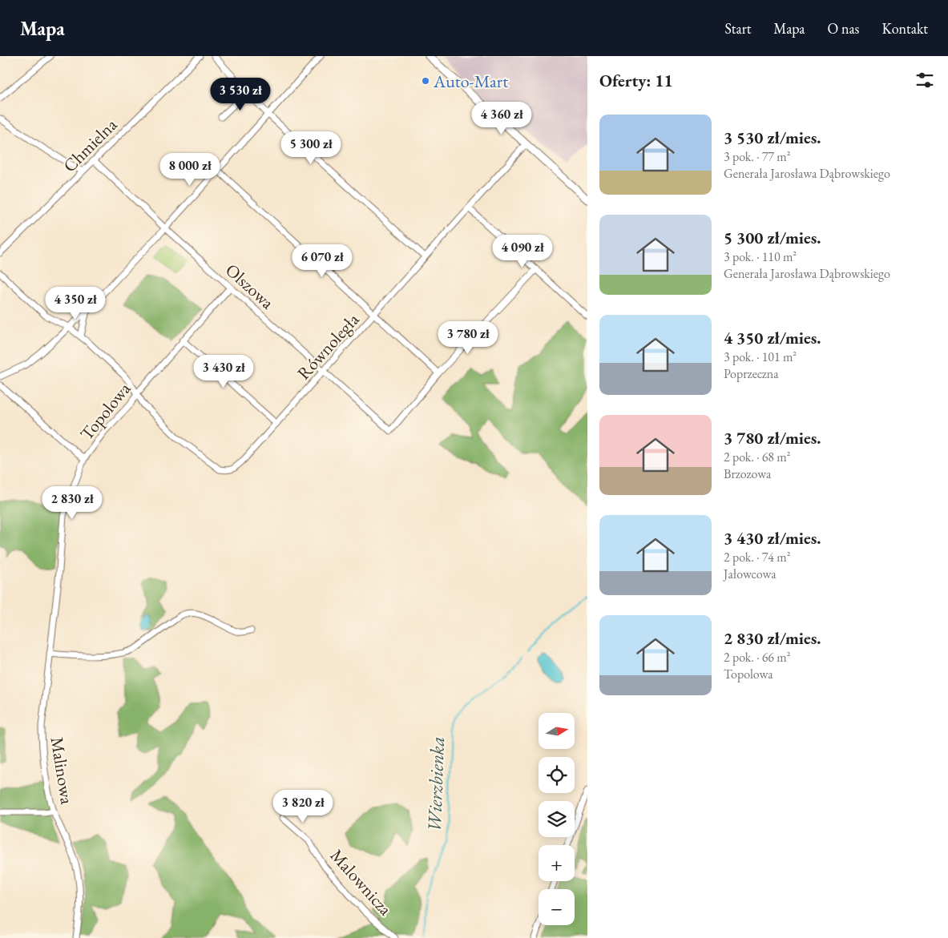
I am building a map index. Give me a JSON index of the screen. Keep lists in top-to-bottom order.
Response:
{
  "streets": {
    "street": [
      "Chmielna",
      "Olszowa",
      "Równoległa",
      "Topolowa",
      "Malinowa",
      "Malownicza"
    ]
  },
  "crossings": [
    ["Chmielna", "Olszowa"],
    ["Olszowa", "Równoległa"],
    ["Olszowa", "Topolowa"],
    ["Równoległa", "Topolowa"],
    ["Topolowa", "Malinowa"]
  ],
  "water": ["Wierzbienka"],
  "places": ["Auto-Mart"],
  "north": "right",
  "page": {
    "header": "Mapa",
    "nav": [
      "Start",
      "Mapa",
      "O nas",
      "Kontakt"
    ],
    "heading": "Oferty: 11",
    "price": [
      "3 530 zł",
      "4 360 zł",
      "5 300 zł",
      "8 000 zł",
      "4 090 zł",
      "6 070 zł",
      "4 350 zł",
      "3 780 zł",
      "3 430 zł",
      "2 830 zł",
      "3 820 zł"
    ],
    "list": [
      {
        "name": "3 530 zł/mies.",
        "note": "3 pok. · 77 m² · Generała Jarosława Dąbrowskiego"
      },
      {
        "name": "5 300 zł/mies.",
        "note": "3 pok. · 110 m² · Generała Jarosława Dąbrowskiego"
      },
      {
        "name": "4 350 zł/mies.",
        "note": "3 pok. · 101 m² · Poprzeczna"
      },
      {
        "name": "3 780 zł/mies.",
        "note": "2 pok. · 68 m² · Brzozowa"
      },
      {
        "name": "3 430 zł/mies.",
        "note": "2 pok. · 74 m² · Jałowcowa"
      },
      {
        "name": "2 830 zł/mies.",
        "note": "2 pok. · 66 m² · Topolowa"
      }
    ],
    "map_buttons": ["+", "−"]
  }
}
